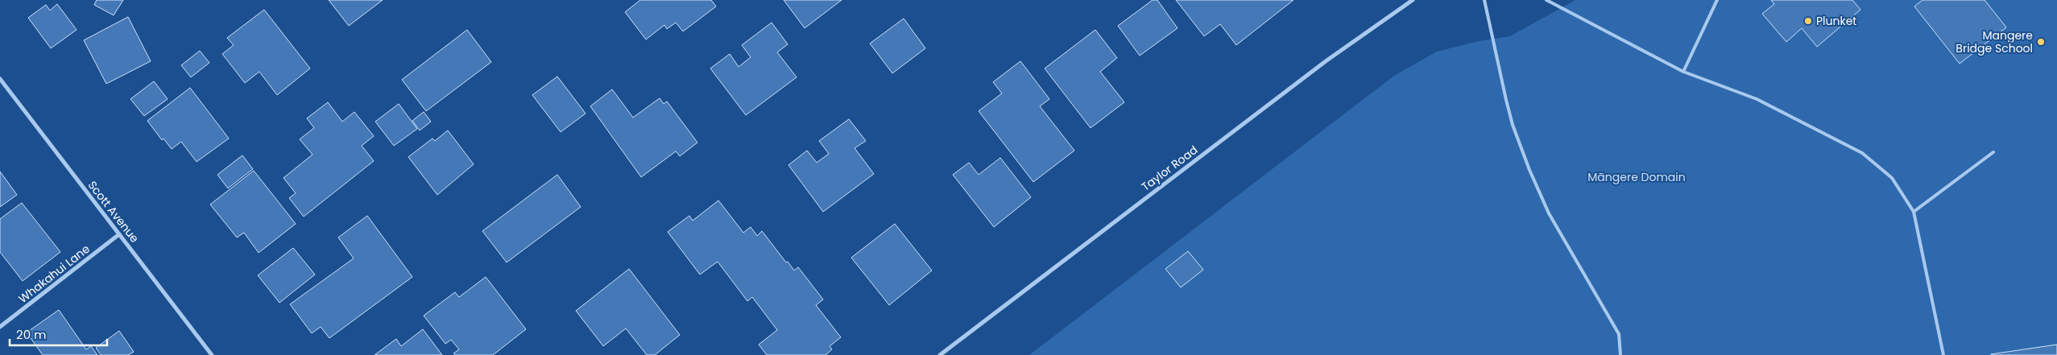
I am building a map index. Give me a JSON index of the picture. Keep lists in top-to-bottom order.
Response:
{
  "streets": {
    "street": ["Taylor Road", "Scott Avenue", "Whakahui Lane"]
  },
  "crossings": [
    ["Scott Avenue", "Whakahui Lane"]
  ],
  "parks": ["Māngere Domain"],
  "places": ["Plunket", "Mangere Bridge School"],
  "scale_bar": "20 m"
}
